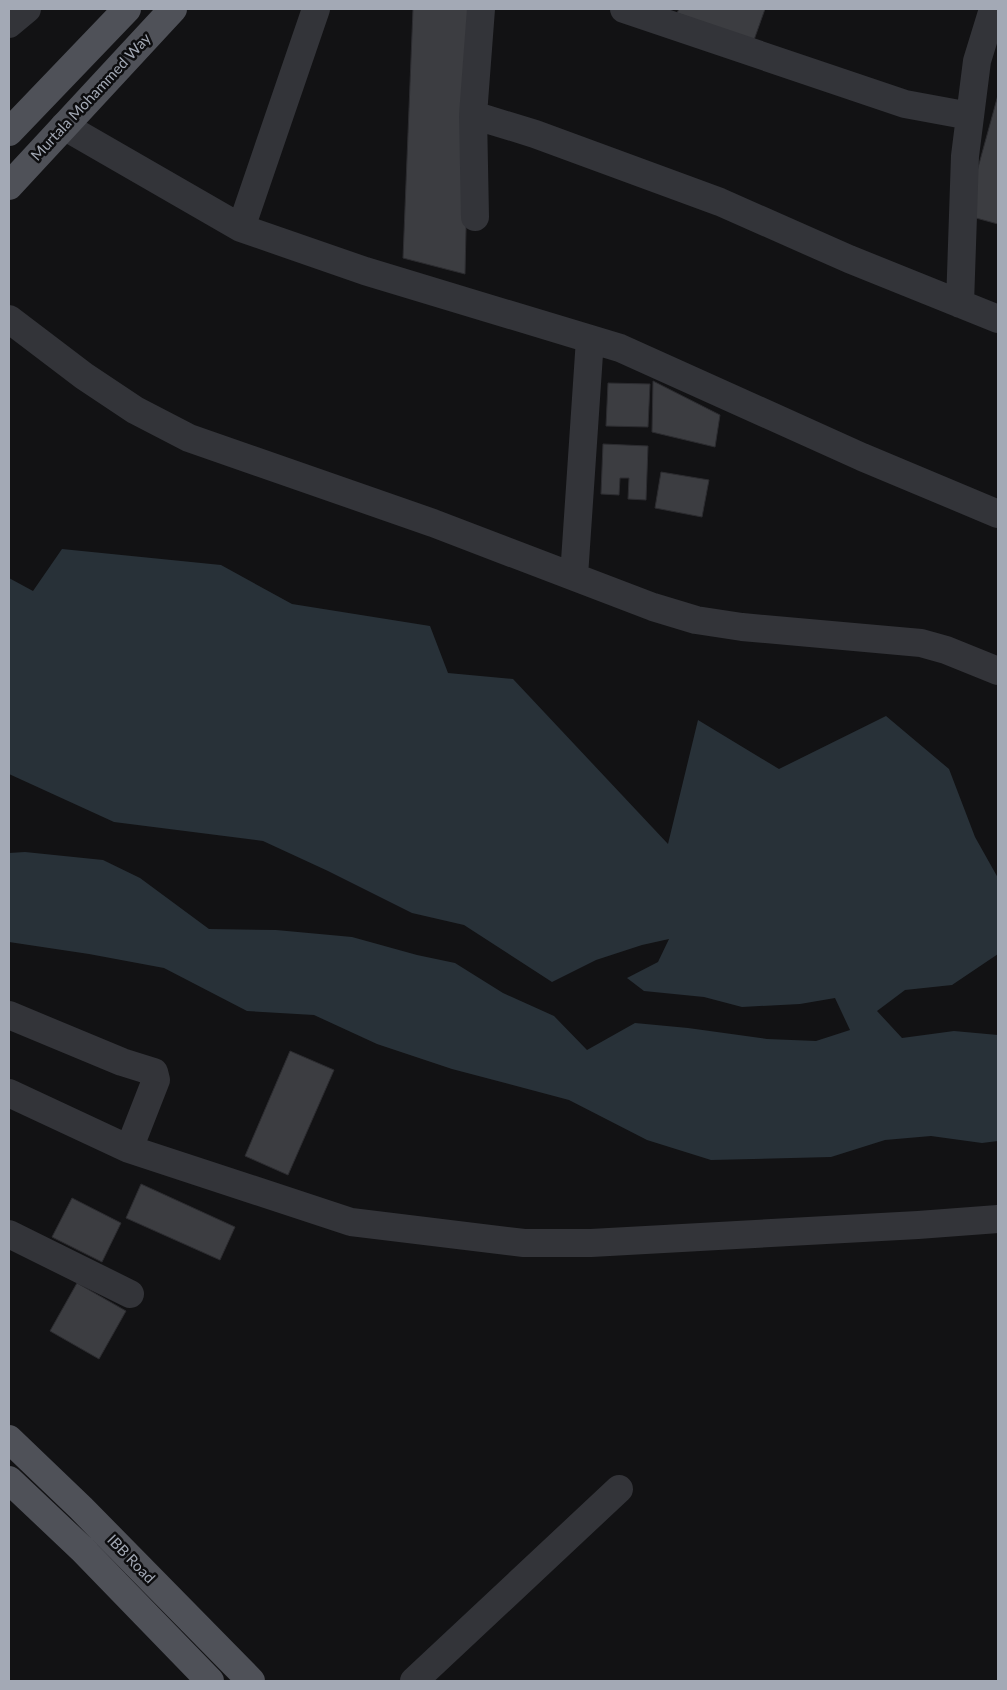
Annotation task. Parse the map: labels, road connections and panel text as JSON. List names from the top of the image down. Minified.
{"streets":{"main road":["Murtala Mohammed Way","IBB Road"]}}
